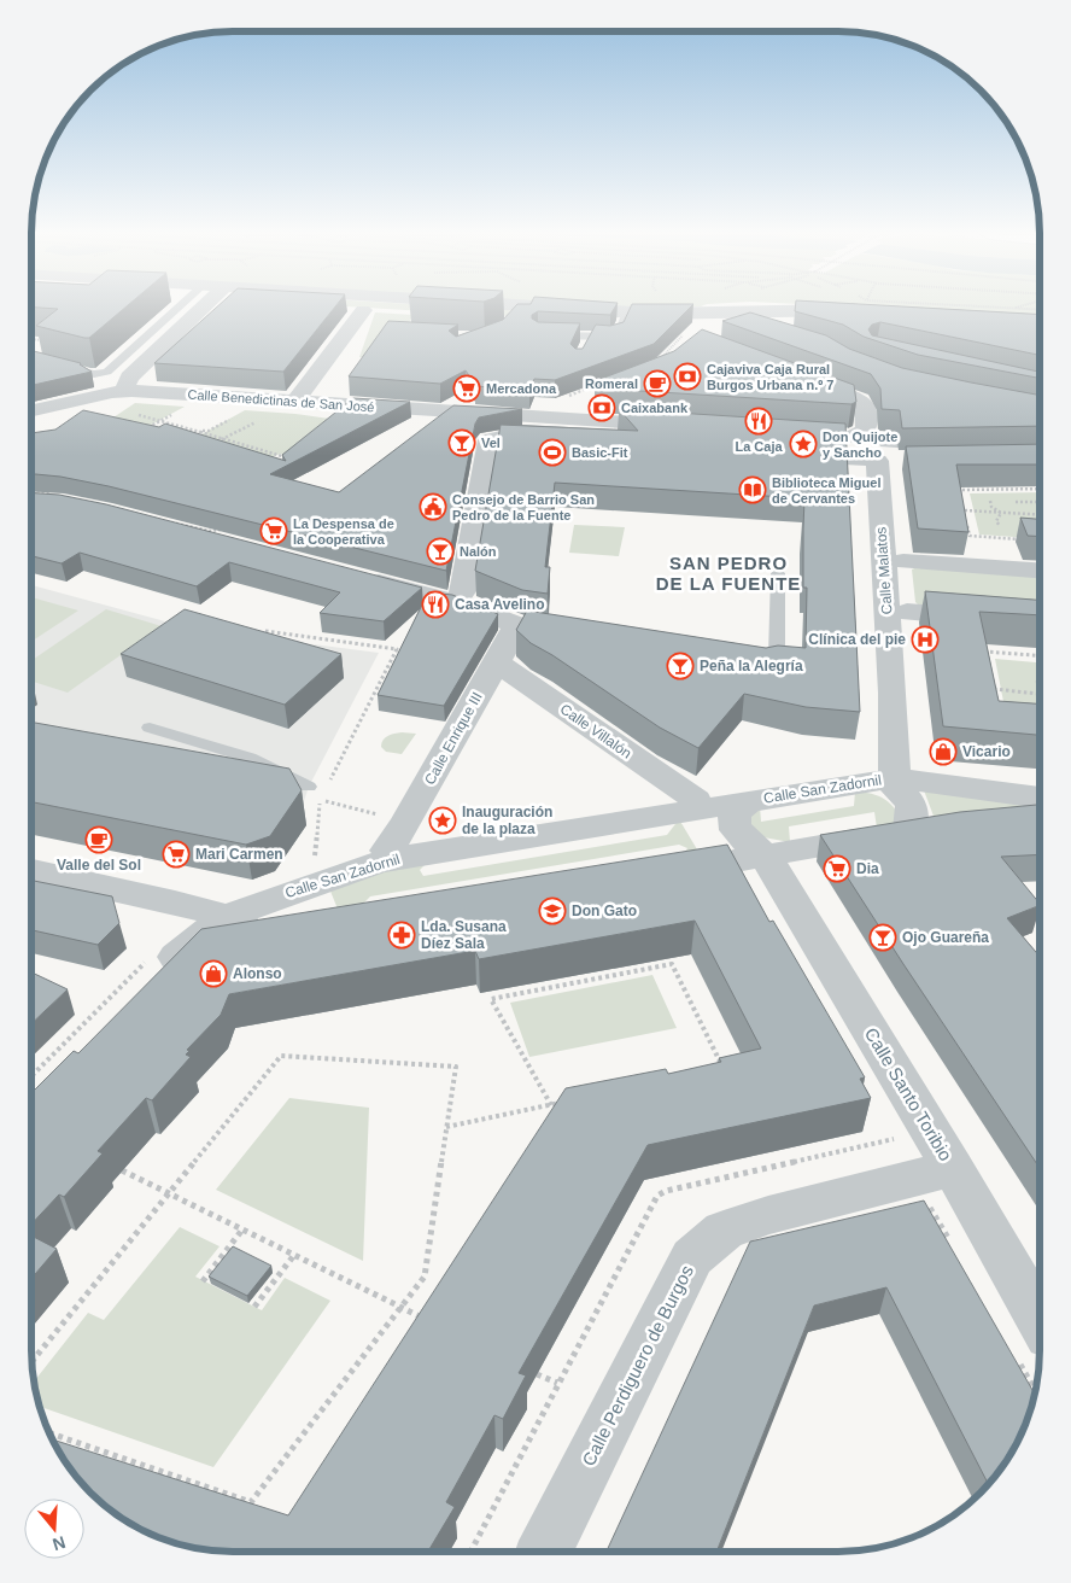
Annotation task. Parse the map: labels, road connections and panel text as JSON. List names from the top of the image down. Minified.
{"streets":{"street":["Calle Benedictinas de San José","Calle Malatos","Calle Villalón","Calle Enrique III","Calle San Zadornil","Calle Santo Toribio","Calle Perdiguero de Burgos"]},"crossings":[["Calle Malatos","Calle San Zadornil"],["Calle Villalón","Calle Enrique III"],["Calle San Zadornil","Calle Santo Toribio"],["Calle Santo Toribio","Calle Perdiguero de Burgos"]],"districts":["SAN PEDRO DE LA FUENTE"],"places":{"bank":["Cajaviva Caja Rural Burgos Urbana n.º 7","Caixabank"],"cafe":["Romeral","Valle del Sol"],"supermarket":["Mercadona","La Despensa de la Cooperativa","Mari Carmen","Dia"],"restaurant":["La Caja","Casa Avelino"],"bar":["Vel","Nalón","Peña la Alegría","Ojo Guareña"],"place":["Don Quijote y Sancho","Inauguración de la plaza"],"sports":["Basic-Fit"],"library":["Biblioteca Miguel de Cervantes"],"public building":["Consejo de Barrio San Pedro de la Fuente"],"hospital":["Clínica del pie"],"shop":["Vicario","Alonso"],"school or university":["Don Gato"],"pharmacy":["Lda. Susana Díez Sala"]},"north":"bottom"}
